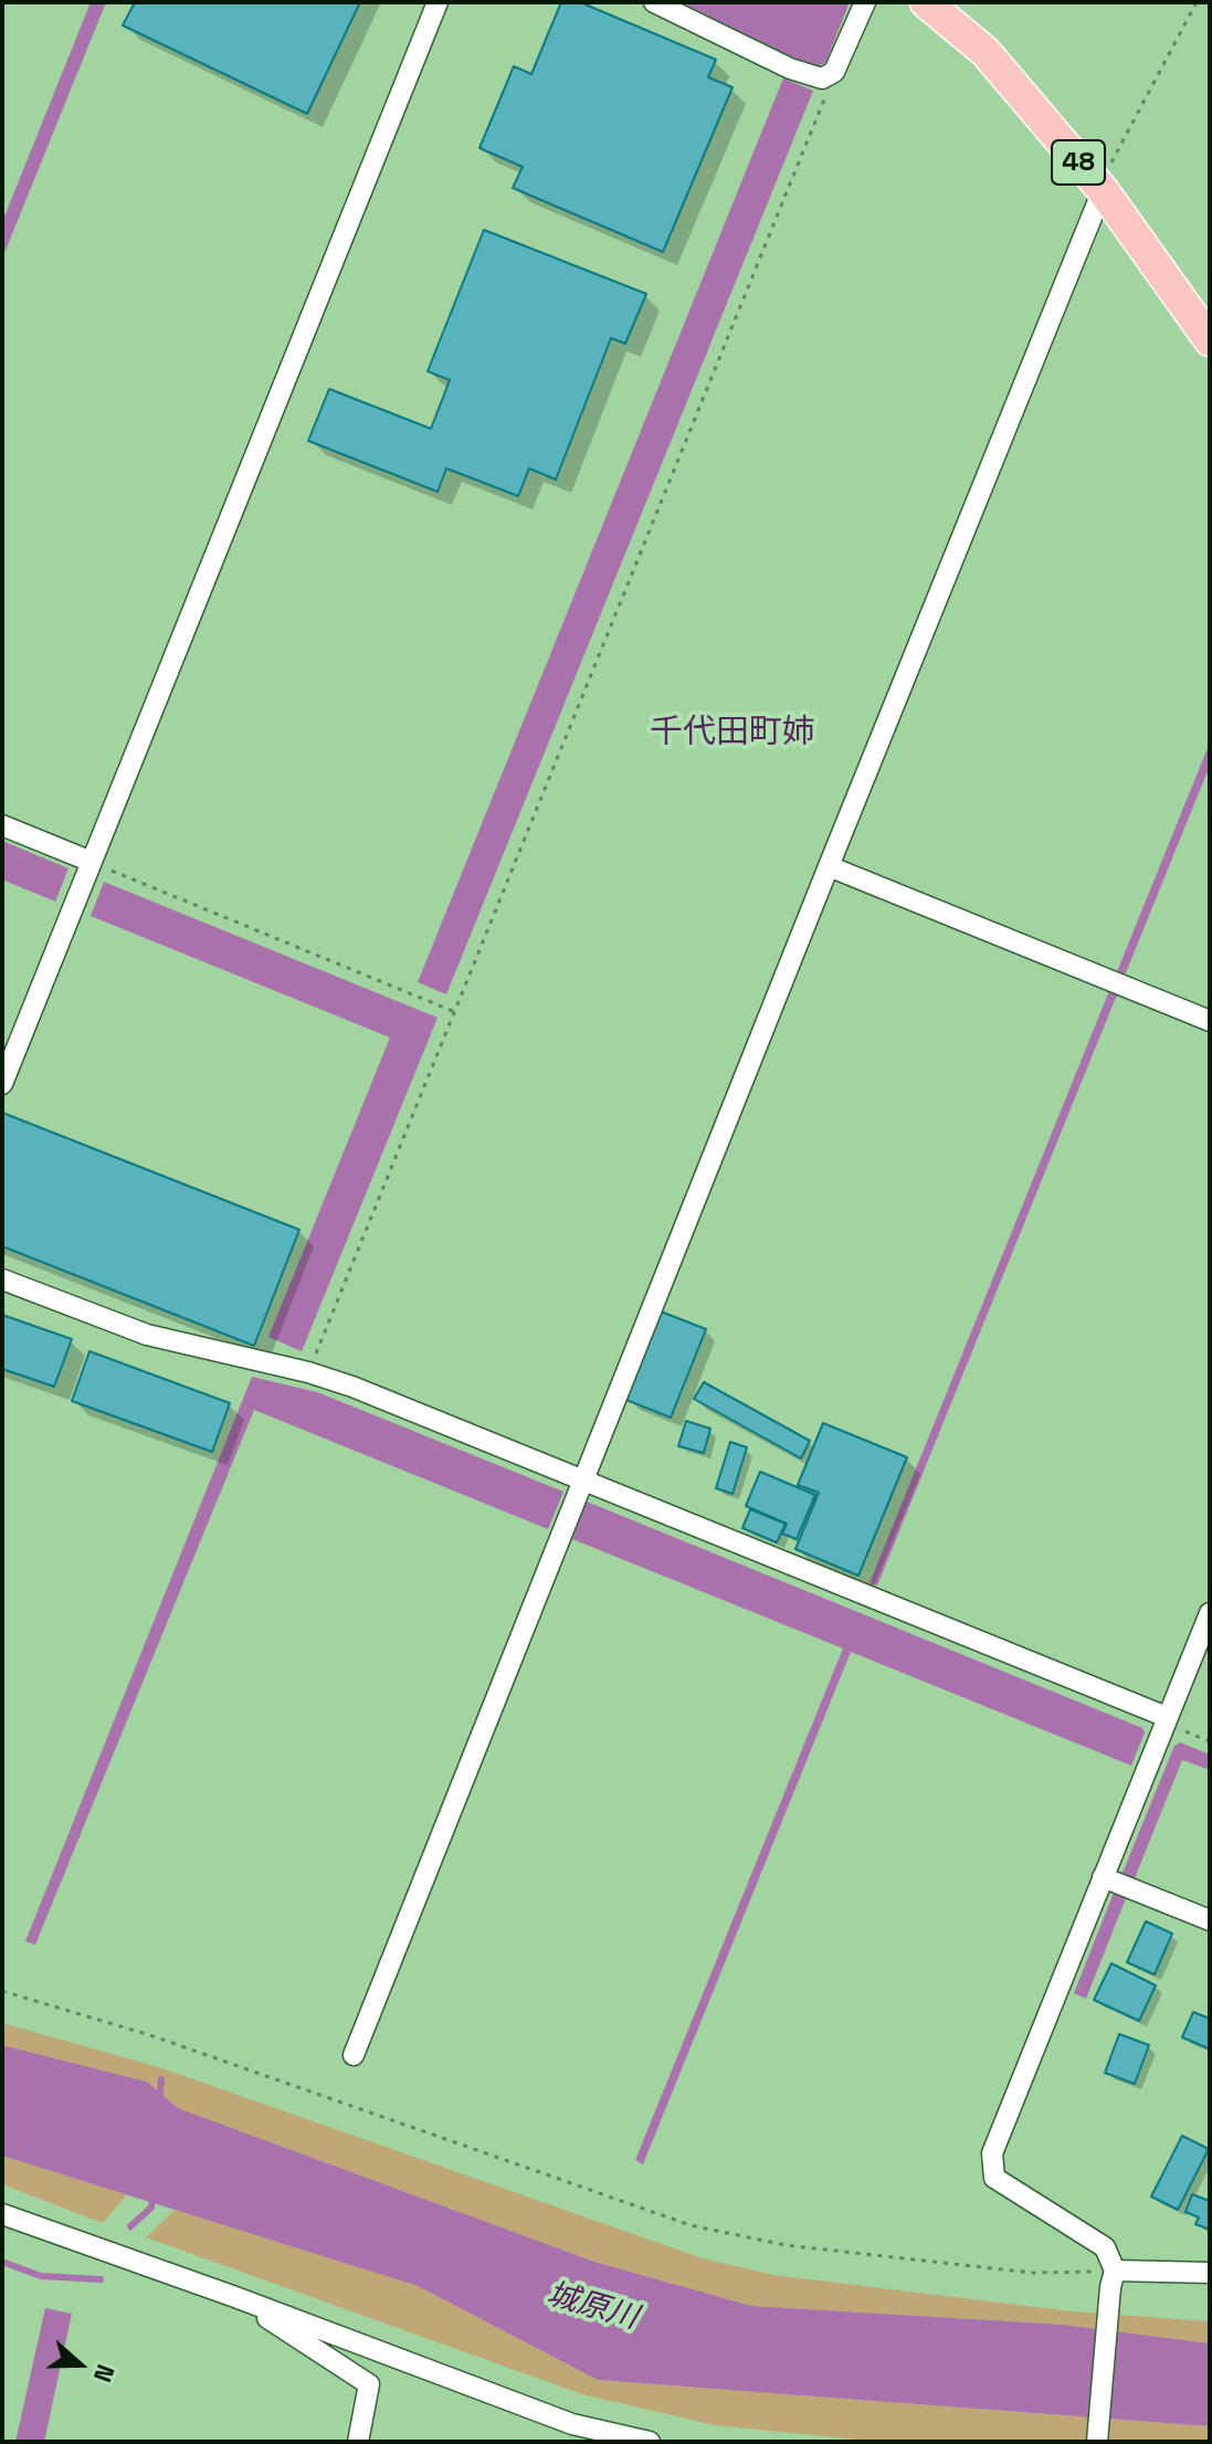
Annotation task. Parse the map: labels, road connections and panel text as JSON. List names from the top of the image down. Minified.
{"streets":{"main road":["48"]},"districts":["千代田町姉"],"water":["城原川"],"north":"right"}
